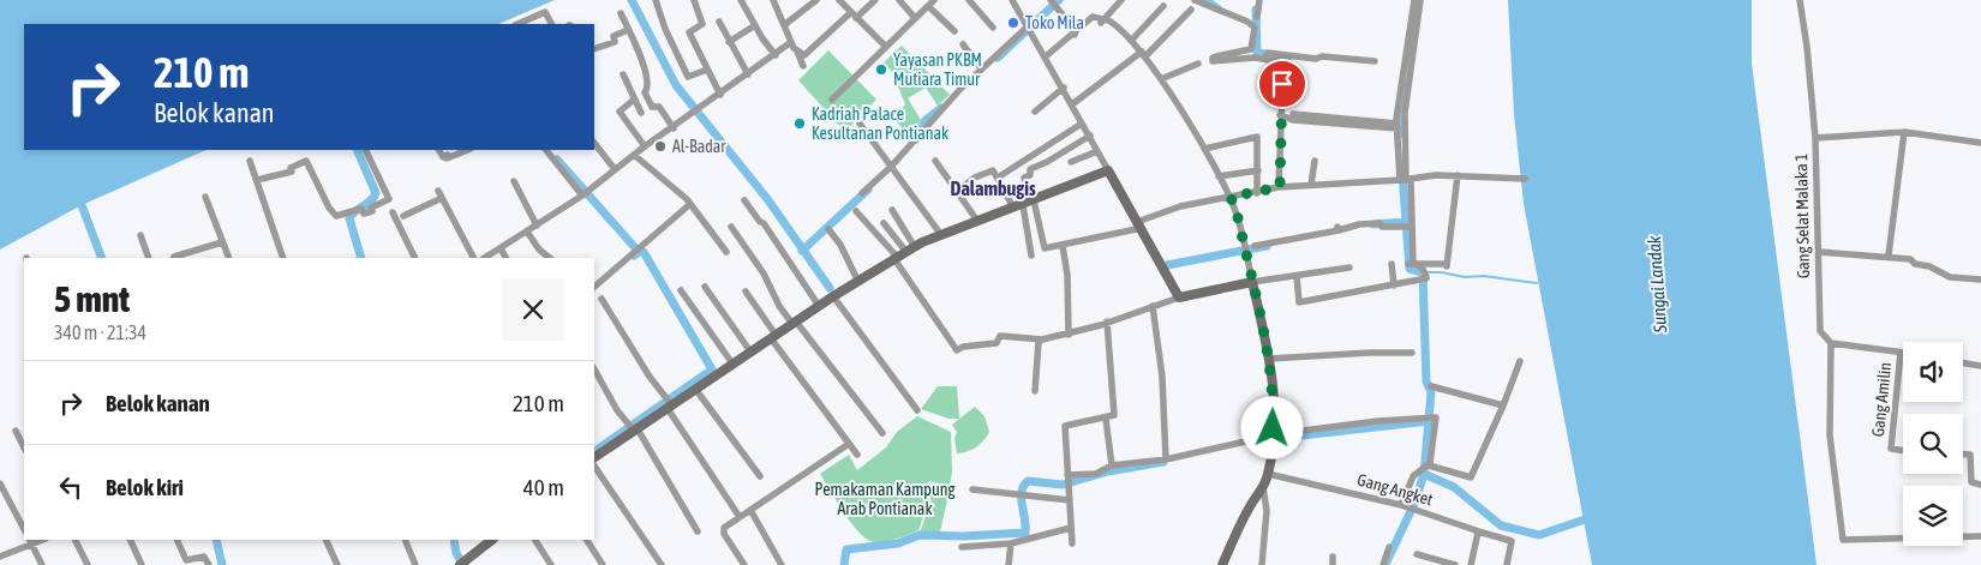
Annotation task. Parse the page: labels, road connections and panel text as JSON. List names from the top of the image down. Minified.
{"streets":{"street":["Gang Selat Malaka 1","Gang Amilin","Gang Angket"]},"districts":["Dalambugis"],"water":["Sungai Landak"],"parks":["Pemakaman Kampung Arab Pontianak"],"places":["Toko Mila","Yayasan PKBM Mutiara Timur","Kadriah Palace Kesultanan Pontianak","Al-Badar"],"page":{"turn":["210 m","Belok kanan"],"heading":["5 mnt","340 m · 21:34"],"list":[{"name":"Belok kanan","value":"210 m"},{"name":"Belok kiri","value":"40 m"}]}}
